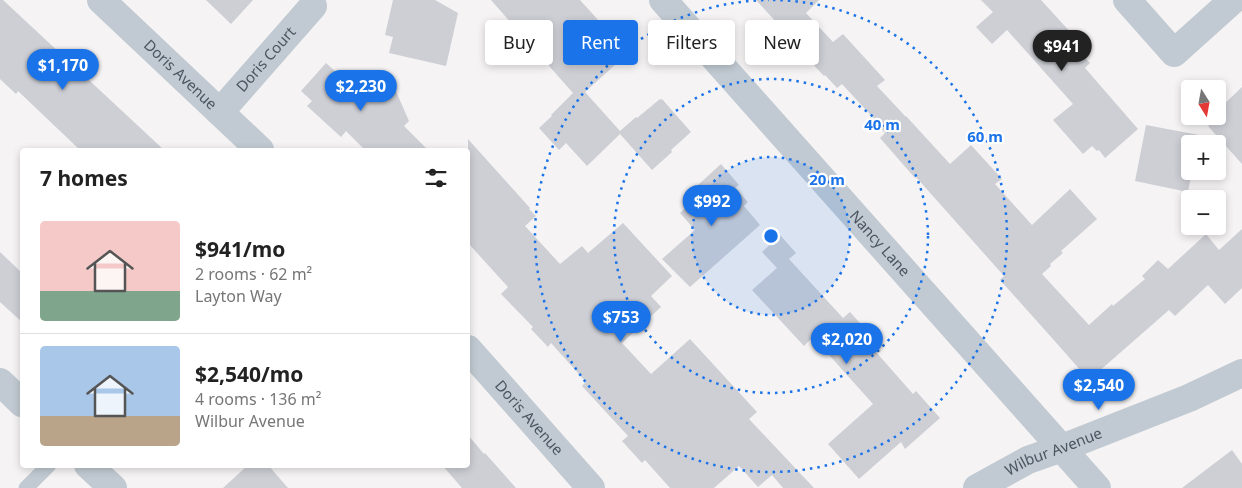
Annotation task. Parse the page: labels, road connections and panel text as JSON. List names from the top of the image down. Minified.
{"streets":{"street":["Doris Court","Doris Avenue","Nancy Lane","Wilbur Avenue"]},"crossings":[["Doris Court","Doris Avenue"],["Nancy Lane","Wilbur Avenue"]],"north":"bottom","page":{"chip":["Buy","Rent","Filters","New"],"price":["$941","$1,170","$2,230","$992","$753","$2,020","$2,540"],"map_buttons":["+","−"],"heading":"7 homes","list":[{"name":"$941/mo","note":"2 rooms · 62 m² · Layton Way"},{"name":"$2,540/mo","note":"4 rooms · 136 m² · Wilbur Avenue"}]},"rings":["40 m","60 m","20 m"]}
